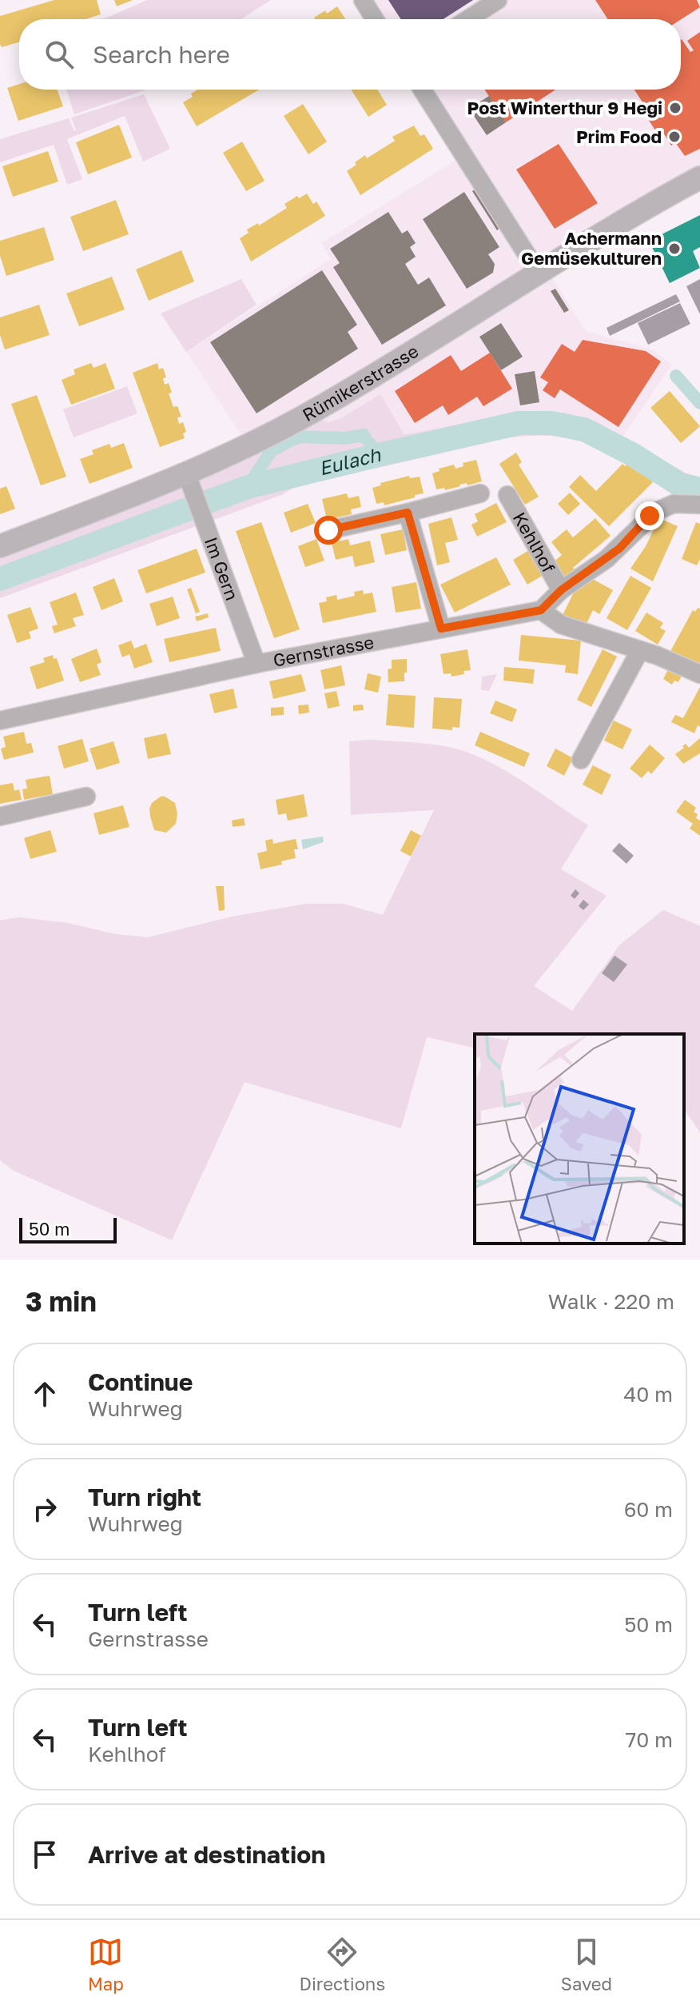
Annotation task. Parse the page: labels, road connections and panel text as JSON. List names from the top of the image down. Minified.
{"streets":{"main road":["Rümikerstrasse"],"street":["Kehlhof","Im Gern","Gernstrasse"]},"crossings":[["Rümikerstrasse","Im Gern"],["Kehlhof","Gernstrasse"],["Im Gern","Gernstrasse"]],"water":["Eulach"],"places":["Post Winterthur 9 Hegi","Prim Food","Achermann Gemüsekulturen"],"scale_bar":"50 m","page":{"search":"Search here","scale":"50 m","heading":["3 min","Walk · 220 m"],"list":[["Continue","Wuhrweg","40 m"],["Turn right","Wuhrweg","60 m"],["Turn left","Gernstrasse","50 m"],["Turn left","Kehlhof","70 m"],"Arrive at destination"],"nav":["Map","Directions","Saved"]}}
